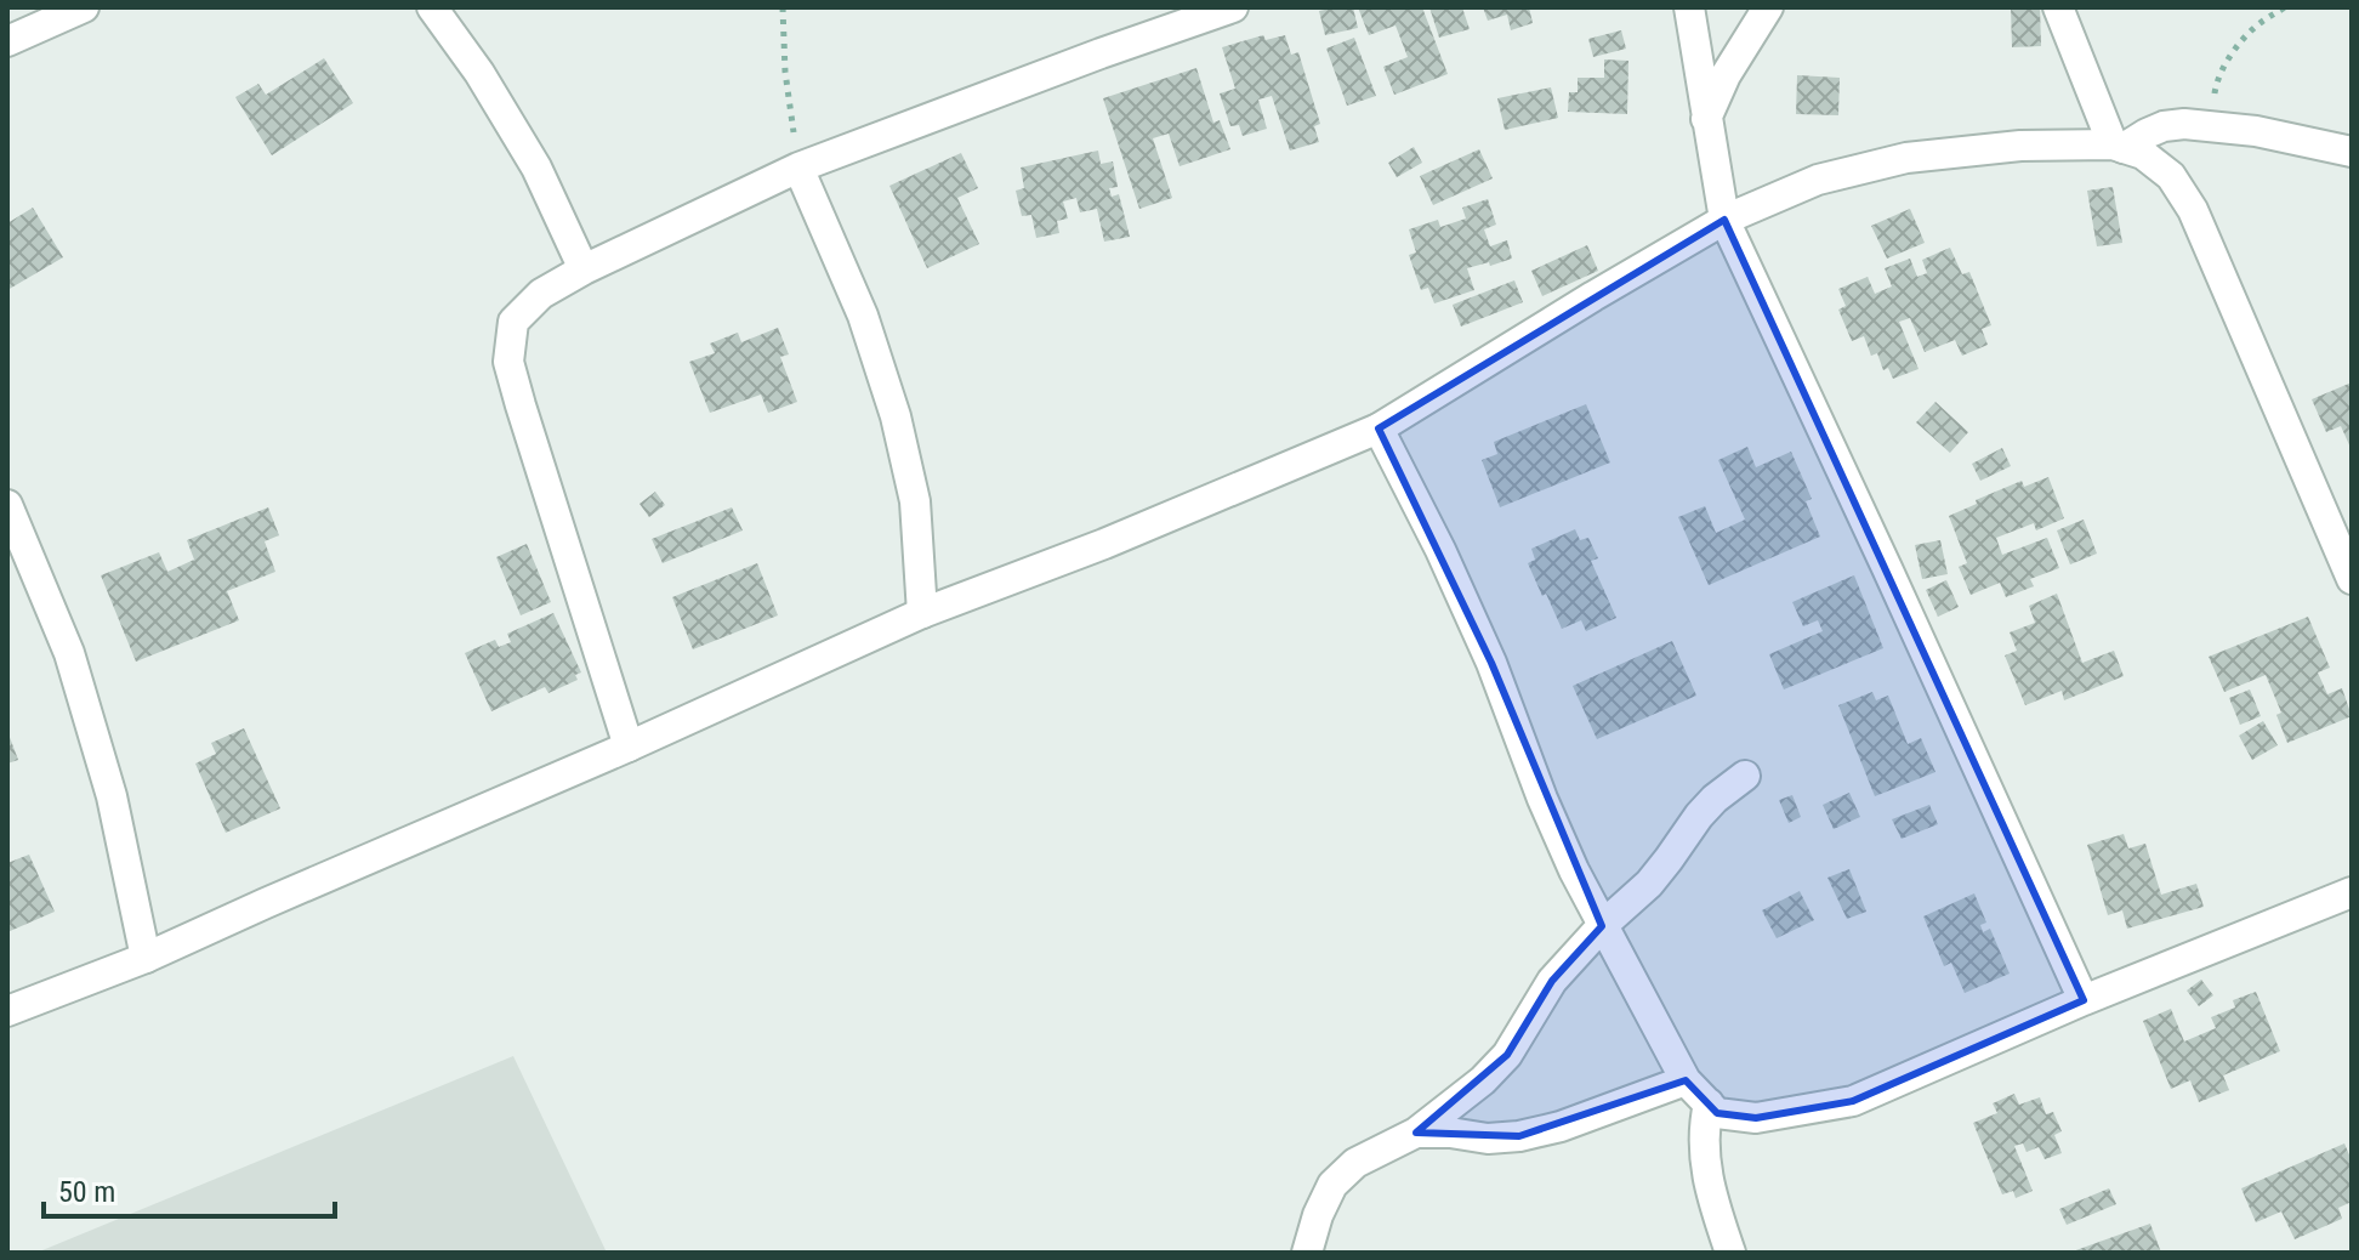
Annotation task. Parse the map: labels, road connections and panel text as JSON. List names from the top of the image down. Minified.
{"scale_bar":"50 m"}
